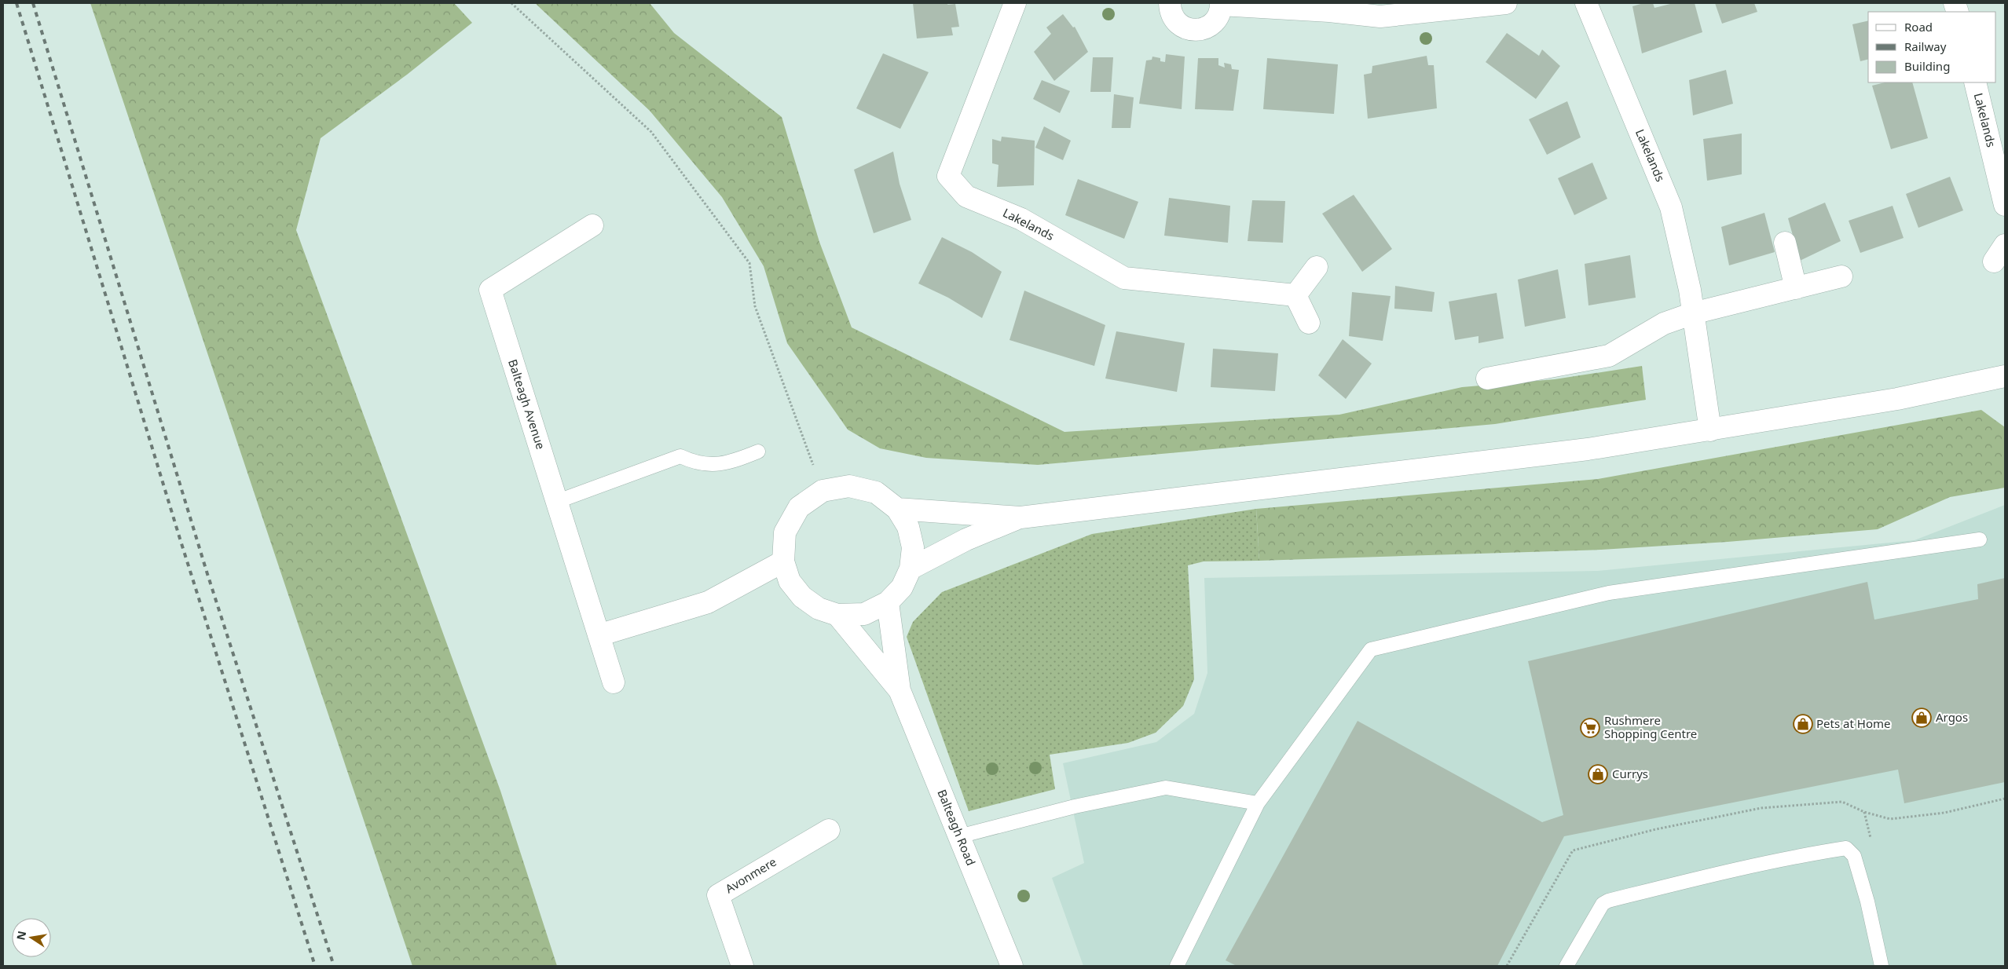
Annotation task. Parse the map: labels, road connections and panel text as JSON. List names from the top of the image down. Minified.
{"streets":{"street":["Lakelands","Balteagh Avenue","Balteagh Road","Avonmere"]},"places":{"shop":["Argos","Pets at Home","Currys"],"supermarket":["Rushmere Shopping Centre"]},"legend":["Road","Railway","Building"],"north":"left"}
